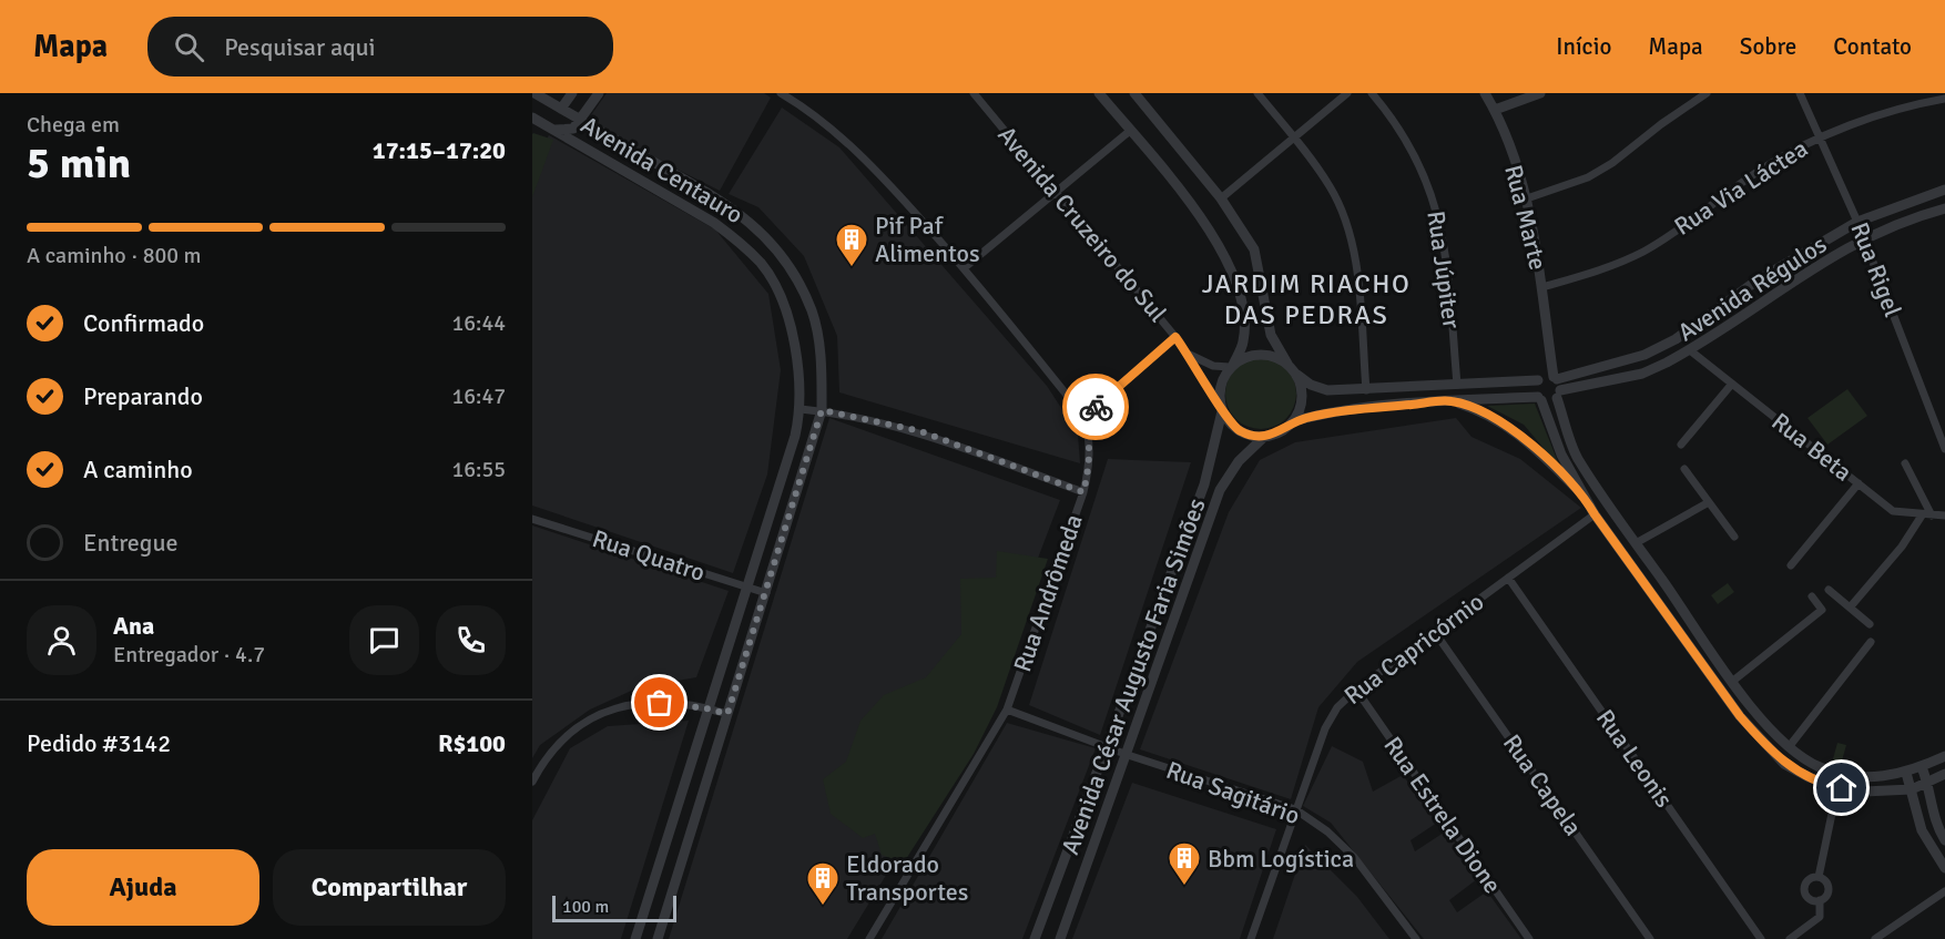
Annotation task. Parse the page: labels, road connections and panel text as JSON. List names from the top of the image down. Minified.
{"streets":{"street":["Avenida Centauro","Rua Via Láctea","Rua Marte","Avenida Cruzeiro do Sul","Rua Júpiter","Rua Rigel","Avenida Régulos","Rua Beta","Rua Quatro","Rua Andrômeda","Rua Capricórnio","Avenida César Augusto Faria Simões","Rua Leonis","Rua Capela","Rua Sagitário","Rua Estrela Dione"]},"crossings":[["Avenida Centauro","Rua Quatro"],["Rua Via Láctea","Rua Marte"],["Rua Via Láctea","Rua Rigel"],["Rua Marte","Avenida Régulos"],["Avenida Cruzeiro do Sul","Avenida Régulos"],["Avenida Cruzeiro do Sul","Avenida César Augusto Faria Simões"],["Rua Júpiter","Avenida Régulos"],["Rua Rigel","Avenida Régulos"],["Avenida Régulos","Rua Beta"],["Avenida Régulos","Avenida César Augusto Faria Simões"],["Rua Andrômeda","Rua Sagitário"],["Rua Capricórnio","Rua Leonis"],["Rua Capricórnio","Rua Capela"],["Rua Capricórnio","Rua Sagitário"],["Rua Capricórnio","Rua Estrela Dione"],["Avenida César Augusto Faria Simões","Rua Sagitário"]],"districts":["JARDIM RIACHO DAS PEDRAS"],"places":{"building":["Pif Paf Alimentos","Bbm Logística","Eldorado Transportes"]},"scale_bar":"100 m","page":{"header":"Mapa","search":"Pesquisar aqui","nav":["Início","Mapa","Sobre","Contato"],"heading":["5 min","Chega em","17:15–17:20"],"panel":["Ana","Entregador · 4.7","Pedido #3142","R$100"],"bar":"A caminho · 800 m","list":[["Confirmado","16:44"],["Preparando","16:47"],["A caminho","16:55"],"Entregue"],"buttons":["Ajuda","Compartilhar"],"scale":"100 m"}}
